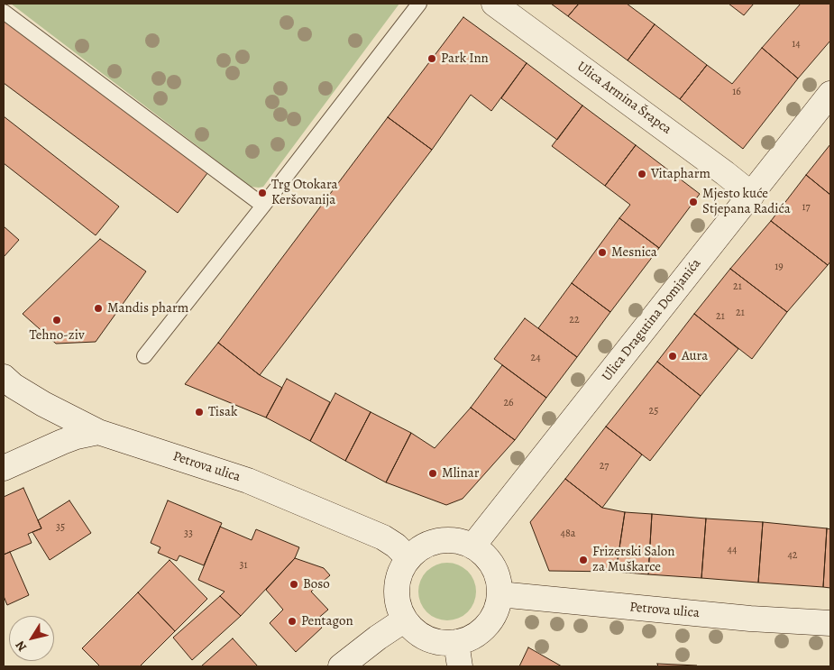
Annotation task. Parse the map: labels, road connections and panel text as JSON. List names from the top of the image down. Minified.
{"streets":{"main road":["Ulica Armina Šrapca","Ulica Dragutina Domjanića","Petrova ulica"]},"crossings":[["Ulica Armina Šrapca","Ulica Dragutina Domjanića"],["Ulica Dragutina Domjanića","Petrova ulica"]],"places":["Park Inn","Vitapharm","Trg Otokara Keršovanija","Mjesto kuće Stjepana Radića","Mesnica","Mandis pharm","Tehno-ziv","Aura","Tisak","Mlinar","Frizerski Salon za Muškarce","Boso","Pentagon"],"house_numbers":["14","16","17","19","21","21","21","22","24","26","25","27","35","33","48a","44","42","31"],"north":"bottom left"}
